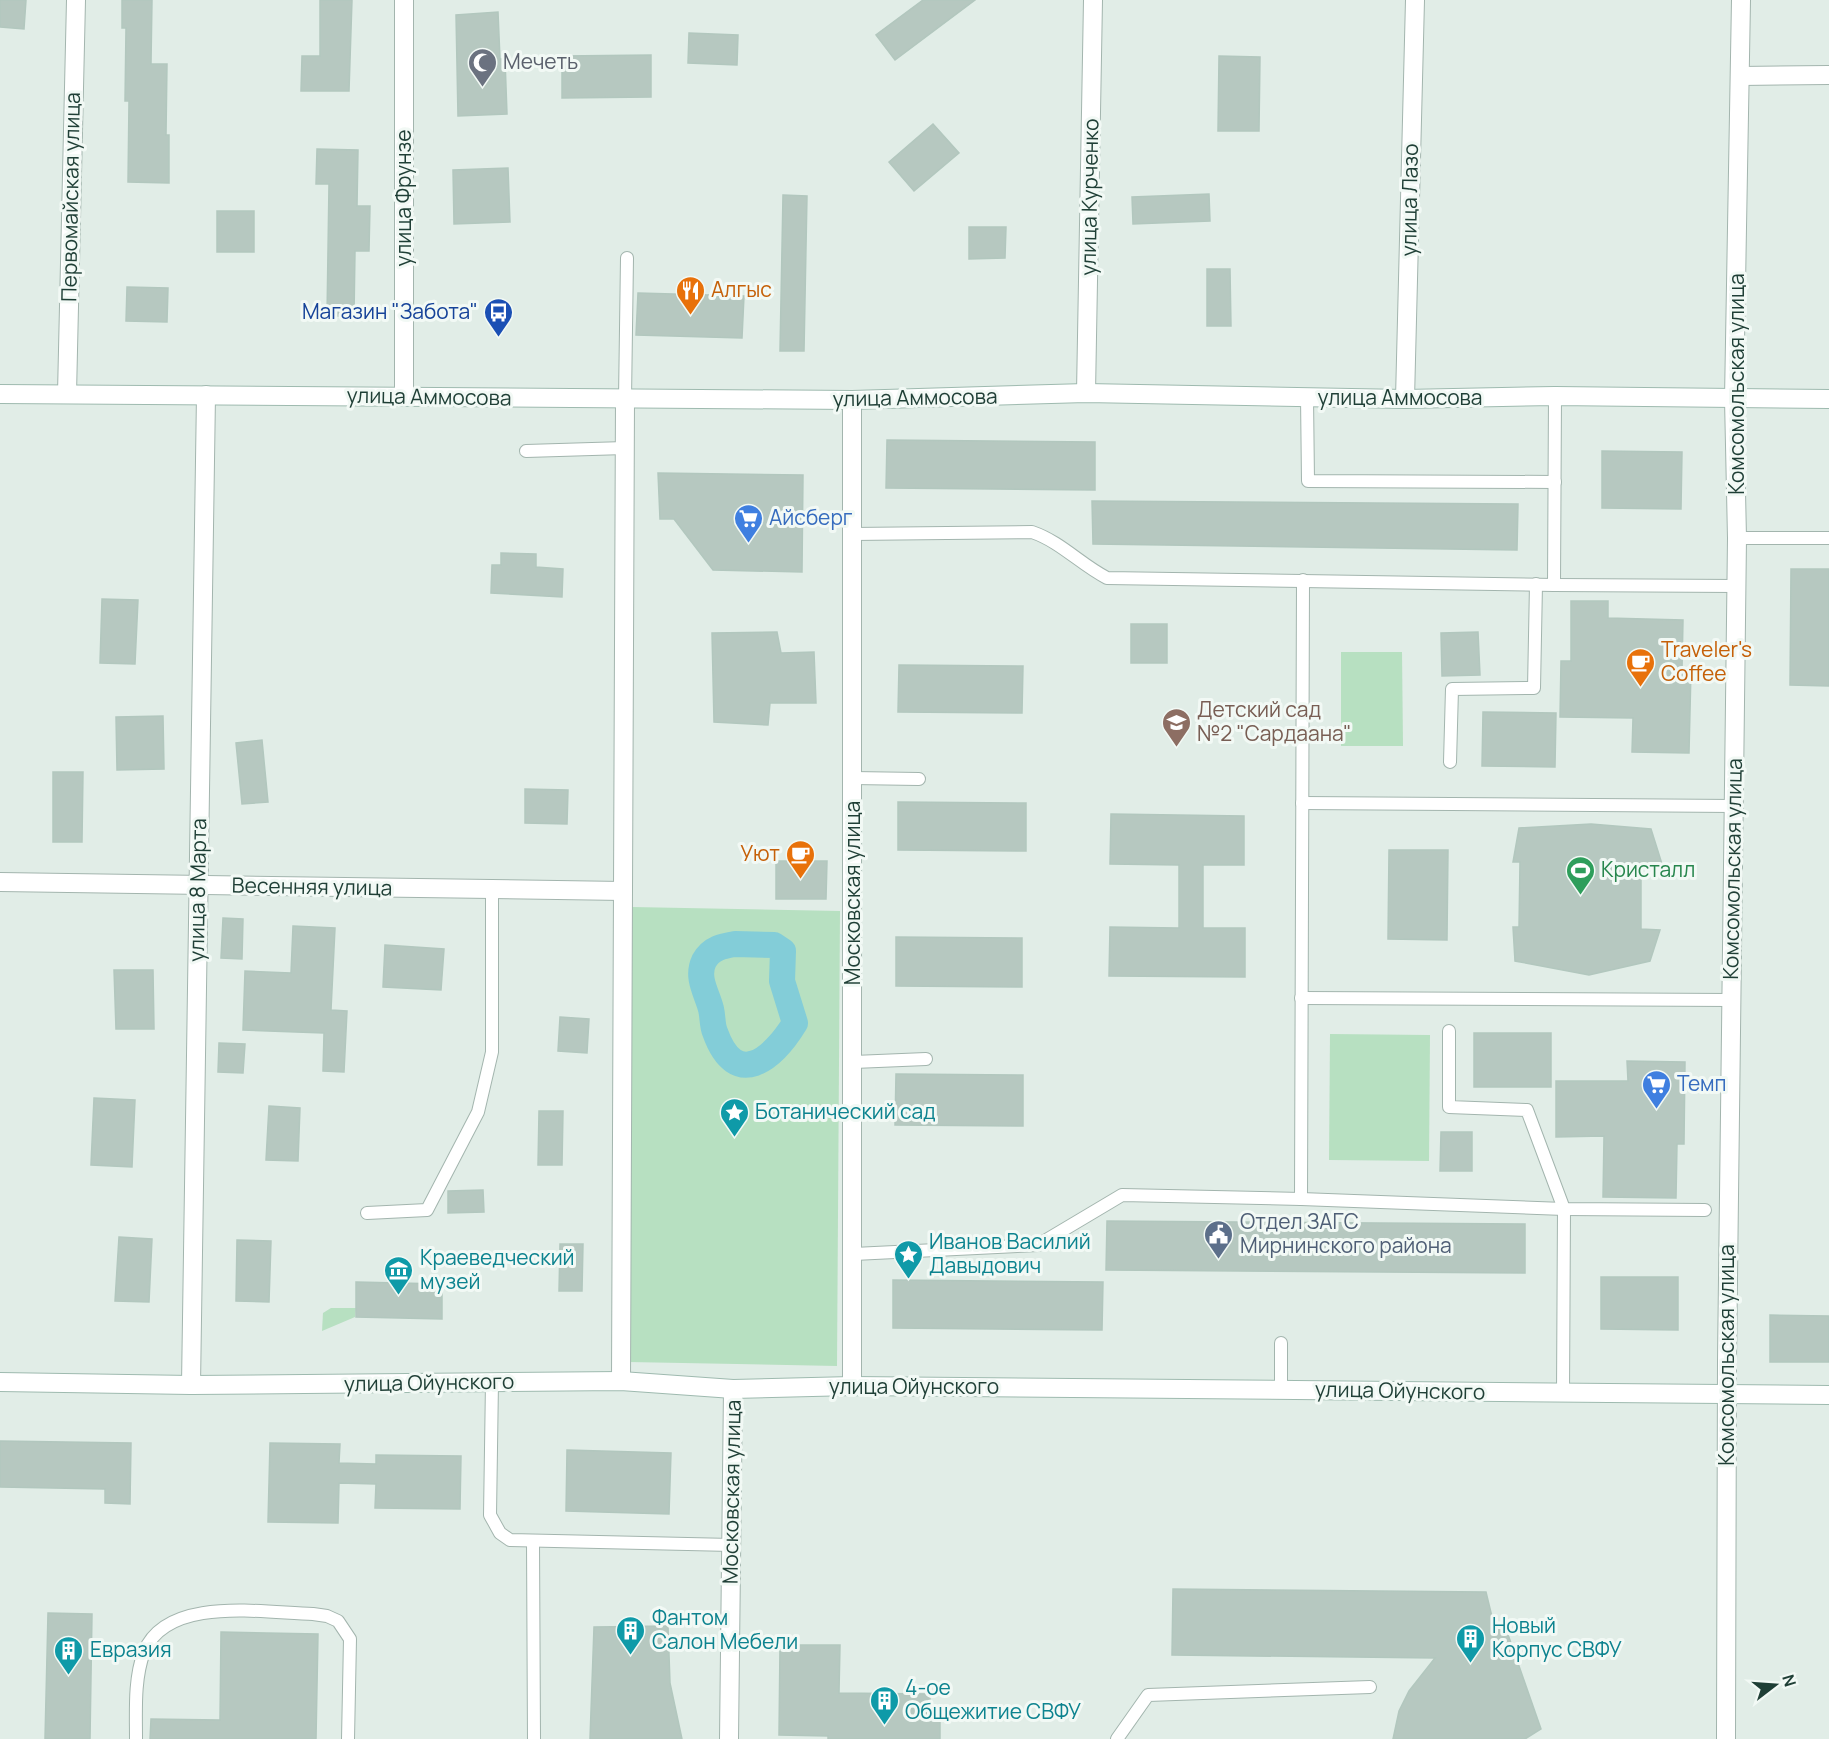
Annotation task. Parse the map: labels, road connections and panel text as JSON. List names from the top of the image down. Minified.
{"streets":{"street":["Первомайская улица","улица Курченко","улица Фрунзе","улица Лазо","Комсомольская улица","улица Аммосова","Весенняя улица","улица 8 Марта","Московская улица","улица Ойунского"]},"crossings":[["Первомайская улица","улица Аммосова"],["улица Курченко","улица Аммосова"],["улица Фрунзе","улица Аммосова"],["улица Лазо","улица Аммосова"],["Комсомольская улица","улица Аммосова"],["Комсомольская улица","улица Ойунского"],["улица Аммосова","улица 8 Марта"],["улица Аммосова","Московская улица"],["Весенняя улица","улица 8 Марта"],["улица 8 Марта","улица Ойунского"],["Московская улица","улица Ойунского"]],"places":{"mosque":["Мечеть"],"restaurant":["Алгыс"],"bus stop":["Магазин \"Забота\""],"supermarket":["Айсберг","Темп"],"cafe":["Traveler's Coffee","Уют"],"school or university":["Детский сад №2 \"Сардаана\""],"sports":["Кристалл"],"place":["Ботанический сад","Иванов Василий Давыдович"],"public building":["Отдел ЗАГС Мирнинского района"],"museum":["Краеведческий музей"],"building":["Фантом Салон Мебели","Новый Корпус СВФУ","Евразия","4-ое Общежитие СВФУ"]},"north":"right"}
